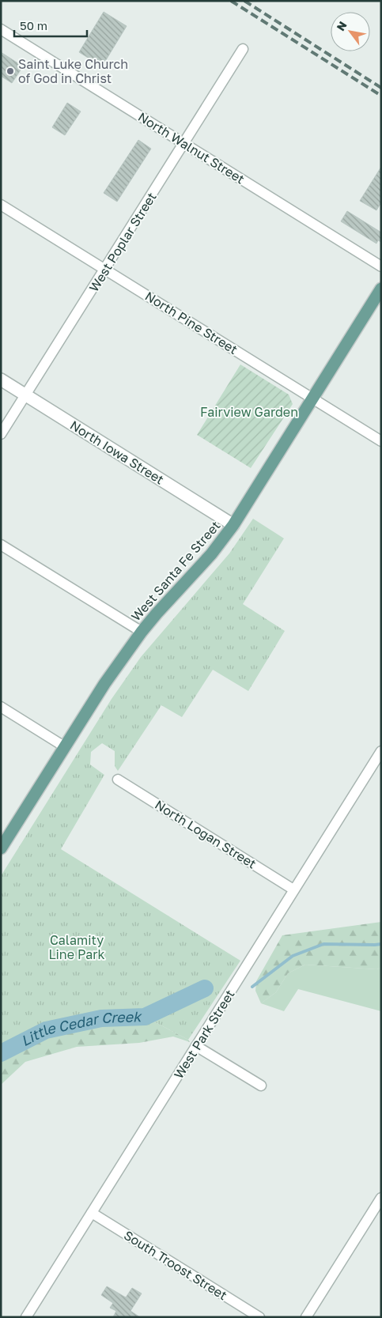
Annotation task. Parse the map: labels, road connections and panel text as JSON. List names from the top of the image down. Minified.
{"streets":{"main road":["West Santa Fe Street"],"street":["North Walnut Street","West Poplar Street","North Pine Street","North Iowa Street","North Logan Street","West Park Street","South Troost Street"]},"crossings":[["North Walnut Street","West Poplar Street"],["West Poplar Street","North Pine Street"],["West Poplar Street","North Iowa Street"],["North Pine Street","West Santa Fe Street"],["North Iowa Street","West Santa Fe Street"],["North Logan Street","West Park Street"],["West Park Street","South Troost Street"]],"water":["Little Cedar Creek"],"parks":["Fairview Garden","Calamity Line Park"],"places":["Saint Luke Church of God in Christ"],"scale_bar":"50 m","north":"top left"}
